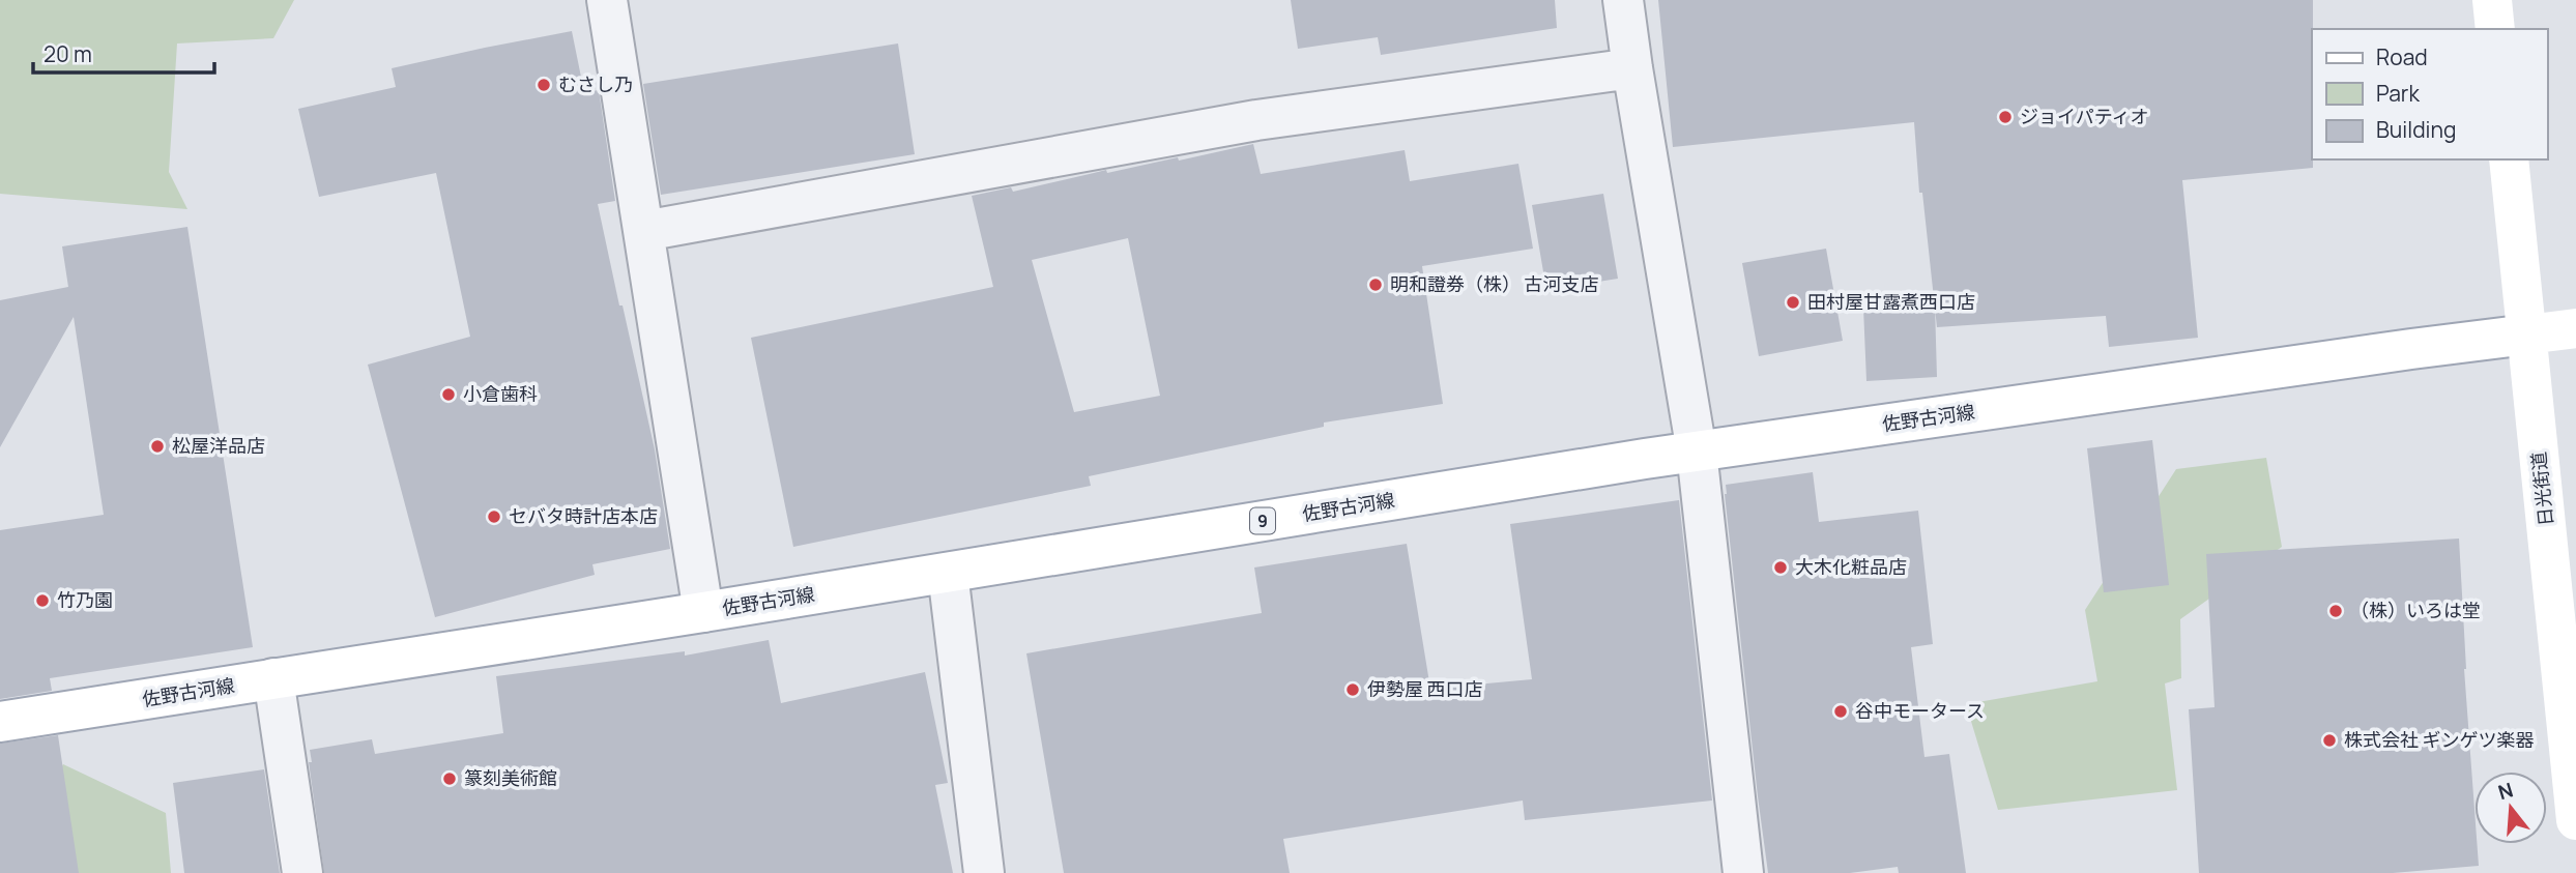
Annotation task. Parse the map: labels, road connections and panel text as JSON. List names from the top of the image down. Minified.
{"streets":{"main road":["佐野古河線","日光街道","9"]},"crossings":[["佐野古河線","日光街道"]],"places":["むさし乃","ジョイパティオ","明和證券（株） 古河支店","田村屋甘露煮西口店","小倉歯科","松屋洋品店","セバタ時計店本店","大木化粧品店","竹乃園","（株）いろは堂","伊勢屋 西口店","谷中モータース","株式会社 ギンゲツ楽器","篆刻美術館"],"legend":["Road","Park","Building"],"scale_bar":"20 m","north":"top"}
